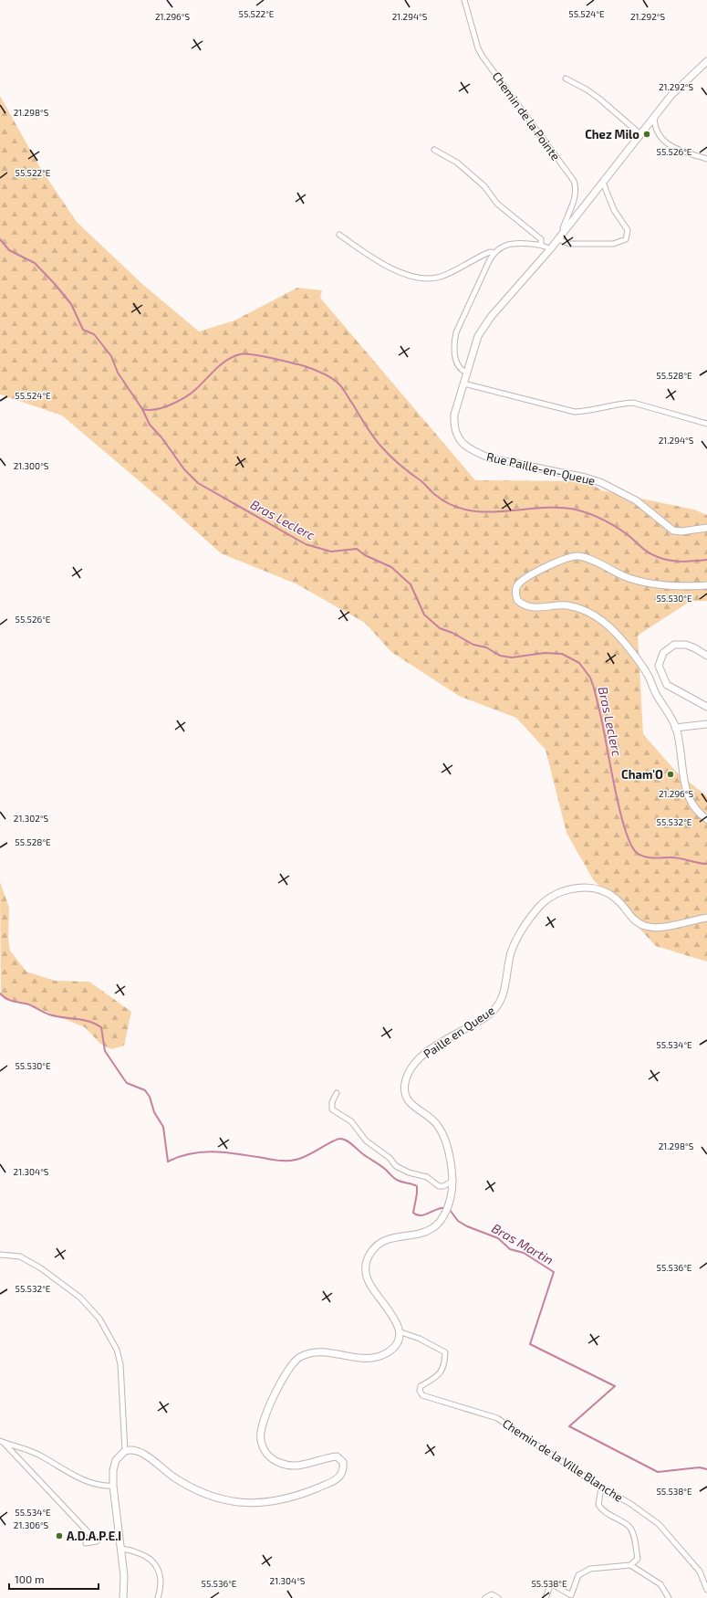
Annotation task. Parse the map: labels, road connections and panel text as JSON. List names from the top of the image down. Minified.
{"streets":{"main road":["Rue Paille-en-Queue","Paille en Queue"],"street":["Chemin de la Pointe","Chemin de la Ville Blanche"]},"crossings":[["Chemin de la Pointe","Rue Paille-en-Queue"],["Paille en Queue","Chemin de la Ville Blanche"]],"water":["Bras Leclerc","Bras Martin"],"places":["Chez Milo","Cham'O","A.D.A.P.E.I"],"scale_bar":"100 m","coordinates":["55.522°E","55.524°E","21.296°S","21.294°S","21.292°S","21.298°S","55.526°E","55.528°E","21.300°S","55.530°E","21.302°S","55.532°E","55.534°E","21.304°S","55.536°E","55.538°E","21.306°S"]}
